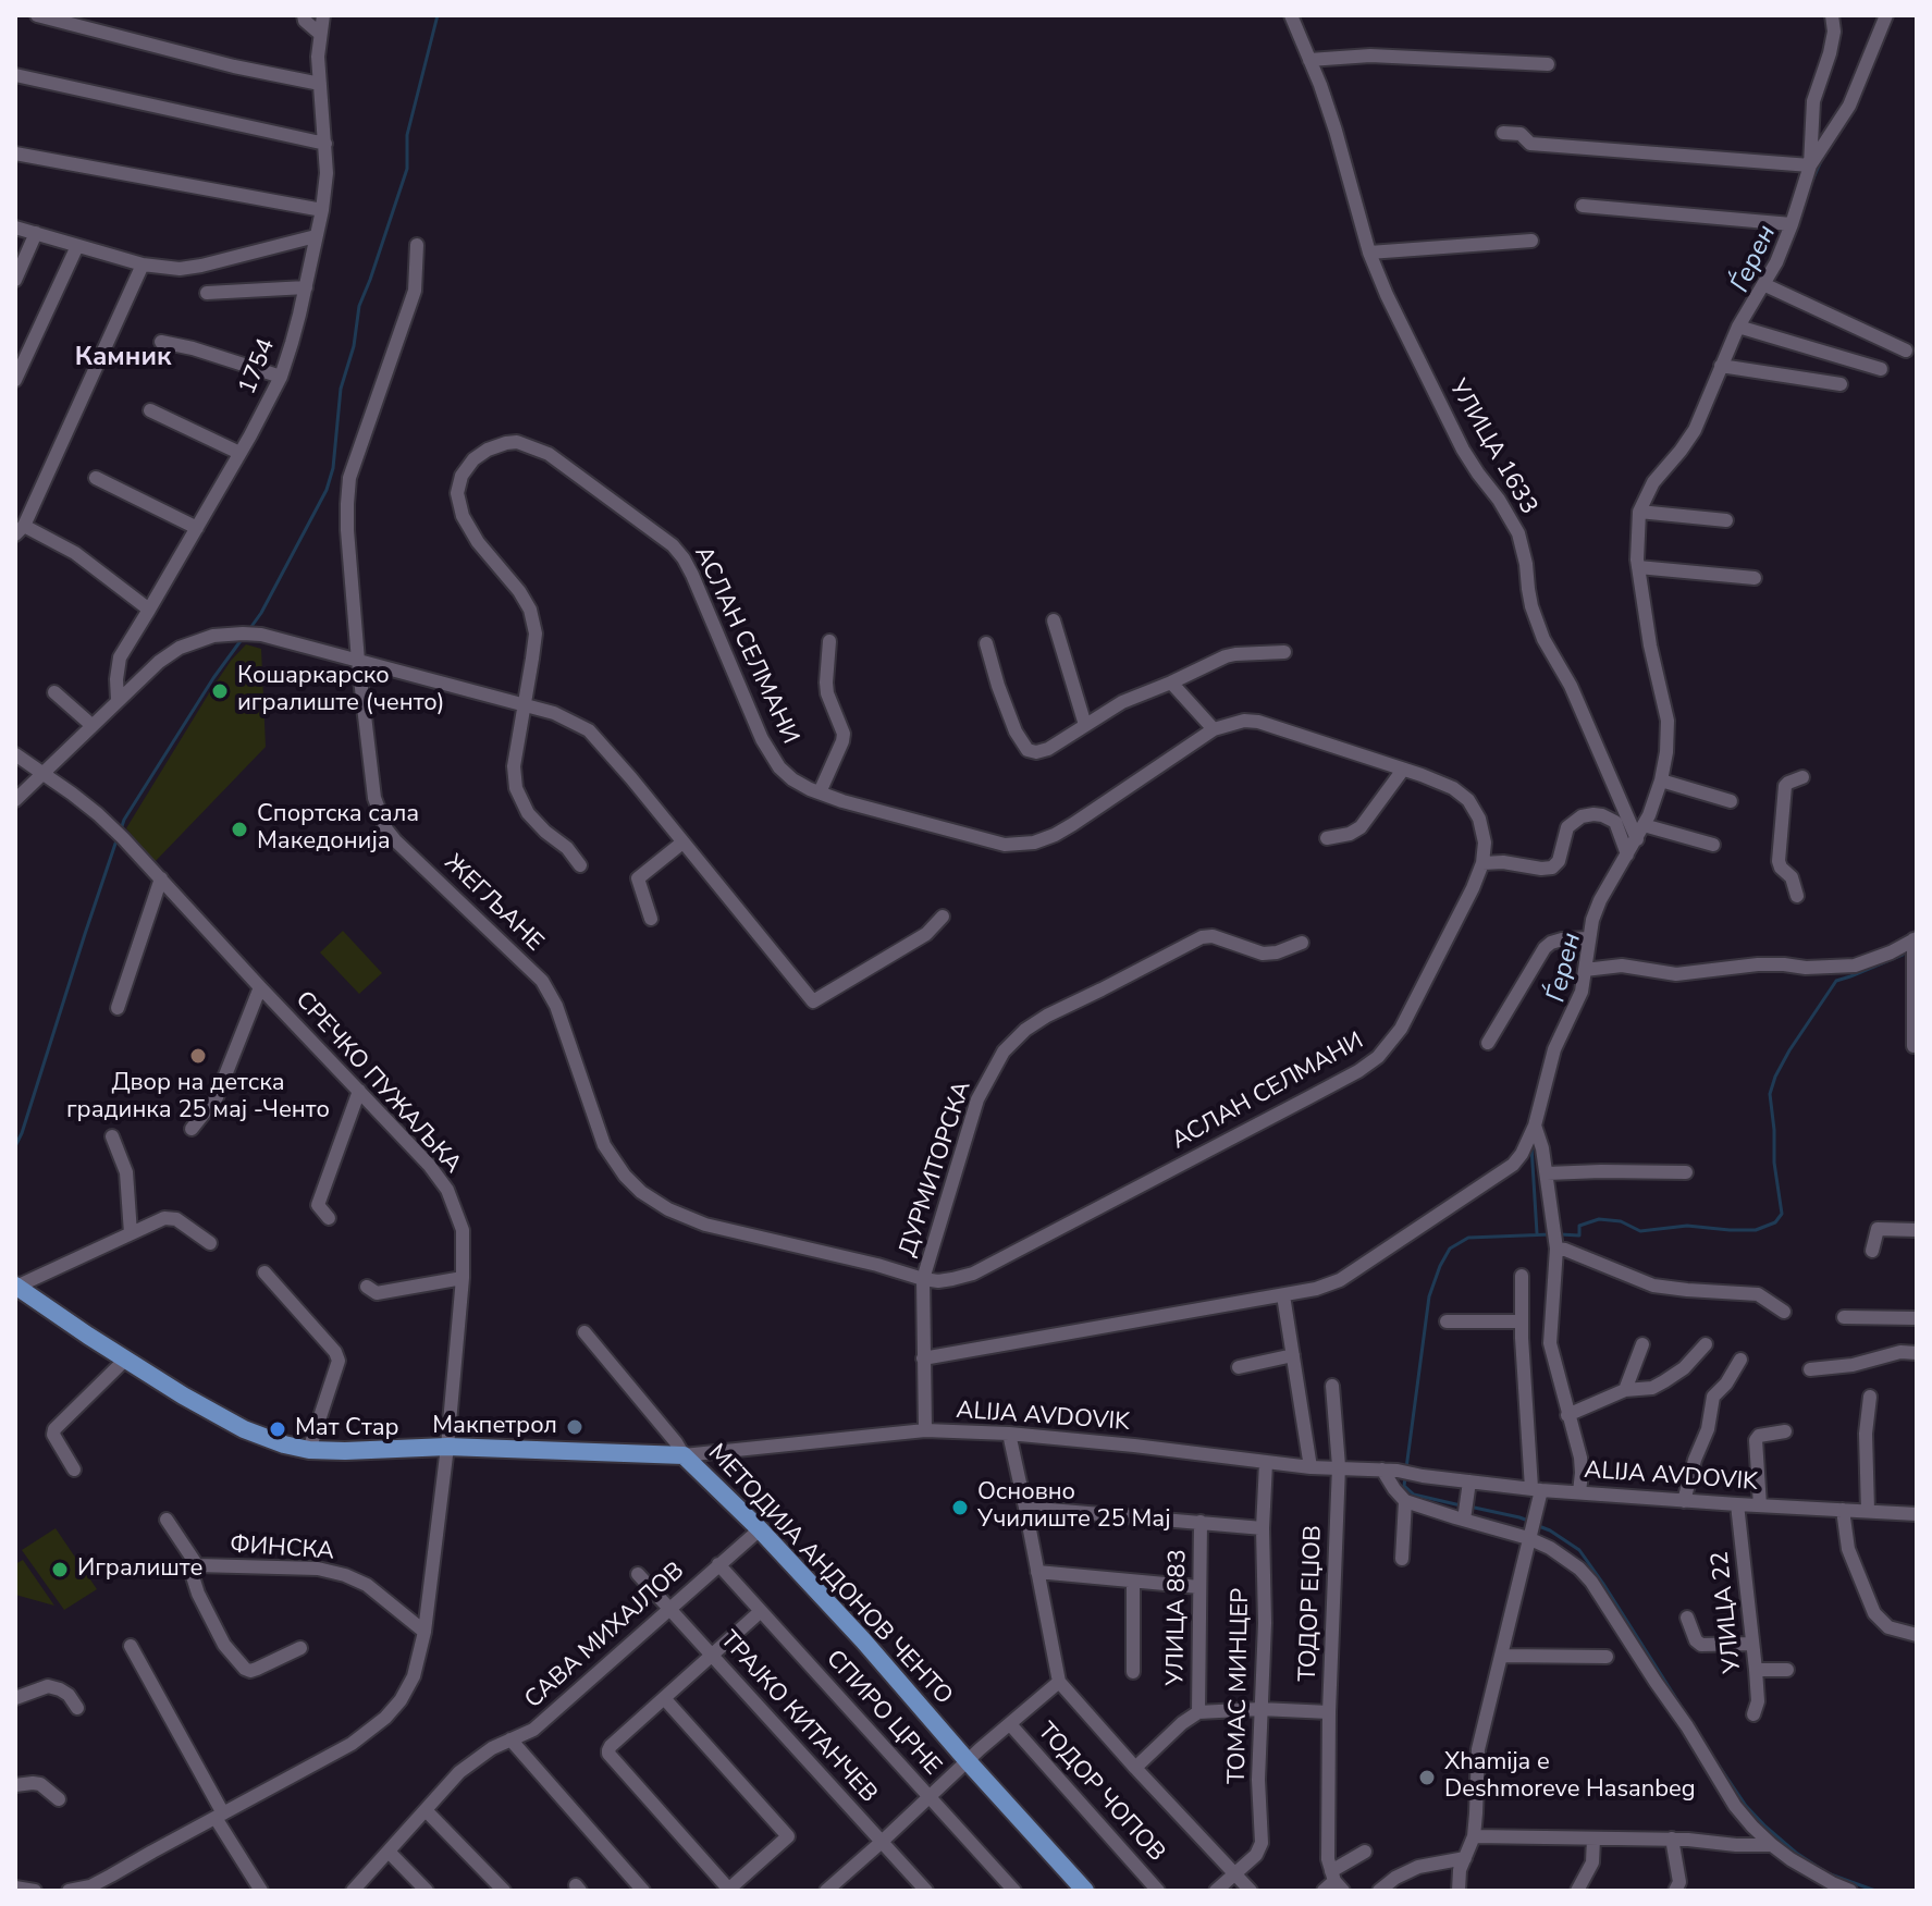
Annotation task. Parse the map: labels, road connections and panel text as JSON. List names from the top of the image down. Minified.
{"streets":{"main road":["МЕТОДИЈА АНДОНОВ ЧЕНТО"],"street":["1754","УЛИЦА 1633","АСЛАН СЕЛМАНИ","ЖЕГЉАНЕ","СРЕЧКО ПУЖАЉКА","ДУРМИТОРСКА","ALIJA AVDOVIK","ФИНСКА","ТОДОР ЕЏОВ","УЛИЦА 22","УЛИЦА 883","САВА МИХАЈЛОВ","ТОМАС МИНЦЕР","СПИРО ЦРНЕ","ТРАЈКО КИТАНЧЕВ","ТОДОР ЧОПОВ"]},"crossings":[["АСЛАН СЕЛМАНИ","ЖЕГЉАНЕ"],["АСЛАН СЕЛМАНИ","ДУРМИТОРСКА"],["ЖЕГЉАНЕ","ДУРМИТОРСКА"],["СРЕЧКО ПУЖАЉКА","МЕТОДИЈА АНДОНОВ ЧЕНТО"],["ДУРМИТОРСКА","ALIJA AVDOVIK"],["ALIJA AVDOVIK","МЕТОДИЈА АНДОНОВ ЧЕНТО"],["ALIJA AVDOVIK","ТОДОР ЕЏОВ"],["ALIJA AVDOVIK","УЛИЦА 22"],["ALIJA AVDOVIK","ТОМАС МИНЦЕР"],["МЕТОДИЈА АНДОНОВ ЧЕНТО","САВА МИХАЈЛОВ"],["ТОДОР ЕЏОВ","УЛИЦА 883"],["ТОДОР ЕЏОВ","ТОМАС МИНЦЕР"],["САВА МИХАЈЛОВ","СПИРО ЦРНЕ"],["САВА МИХАЈЛОВ","ТРАЈКО КИТАНЧЕВ"]],"districts":["Камник"],"water":["Ѓерен"],"places":["Кошаркарско игралиште (ченто)","Спортска сала Македонија","Двор на детска градинка 25 мај -Ченто","Макпетрол","Мат Стар","Основно Училиште 25 Мај","Игралиште","Xhamija e Deshmoreve Hasanbeg"]}
